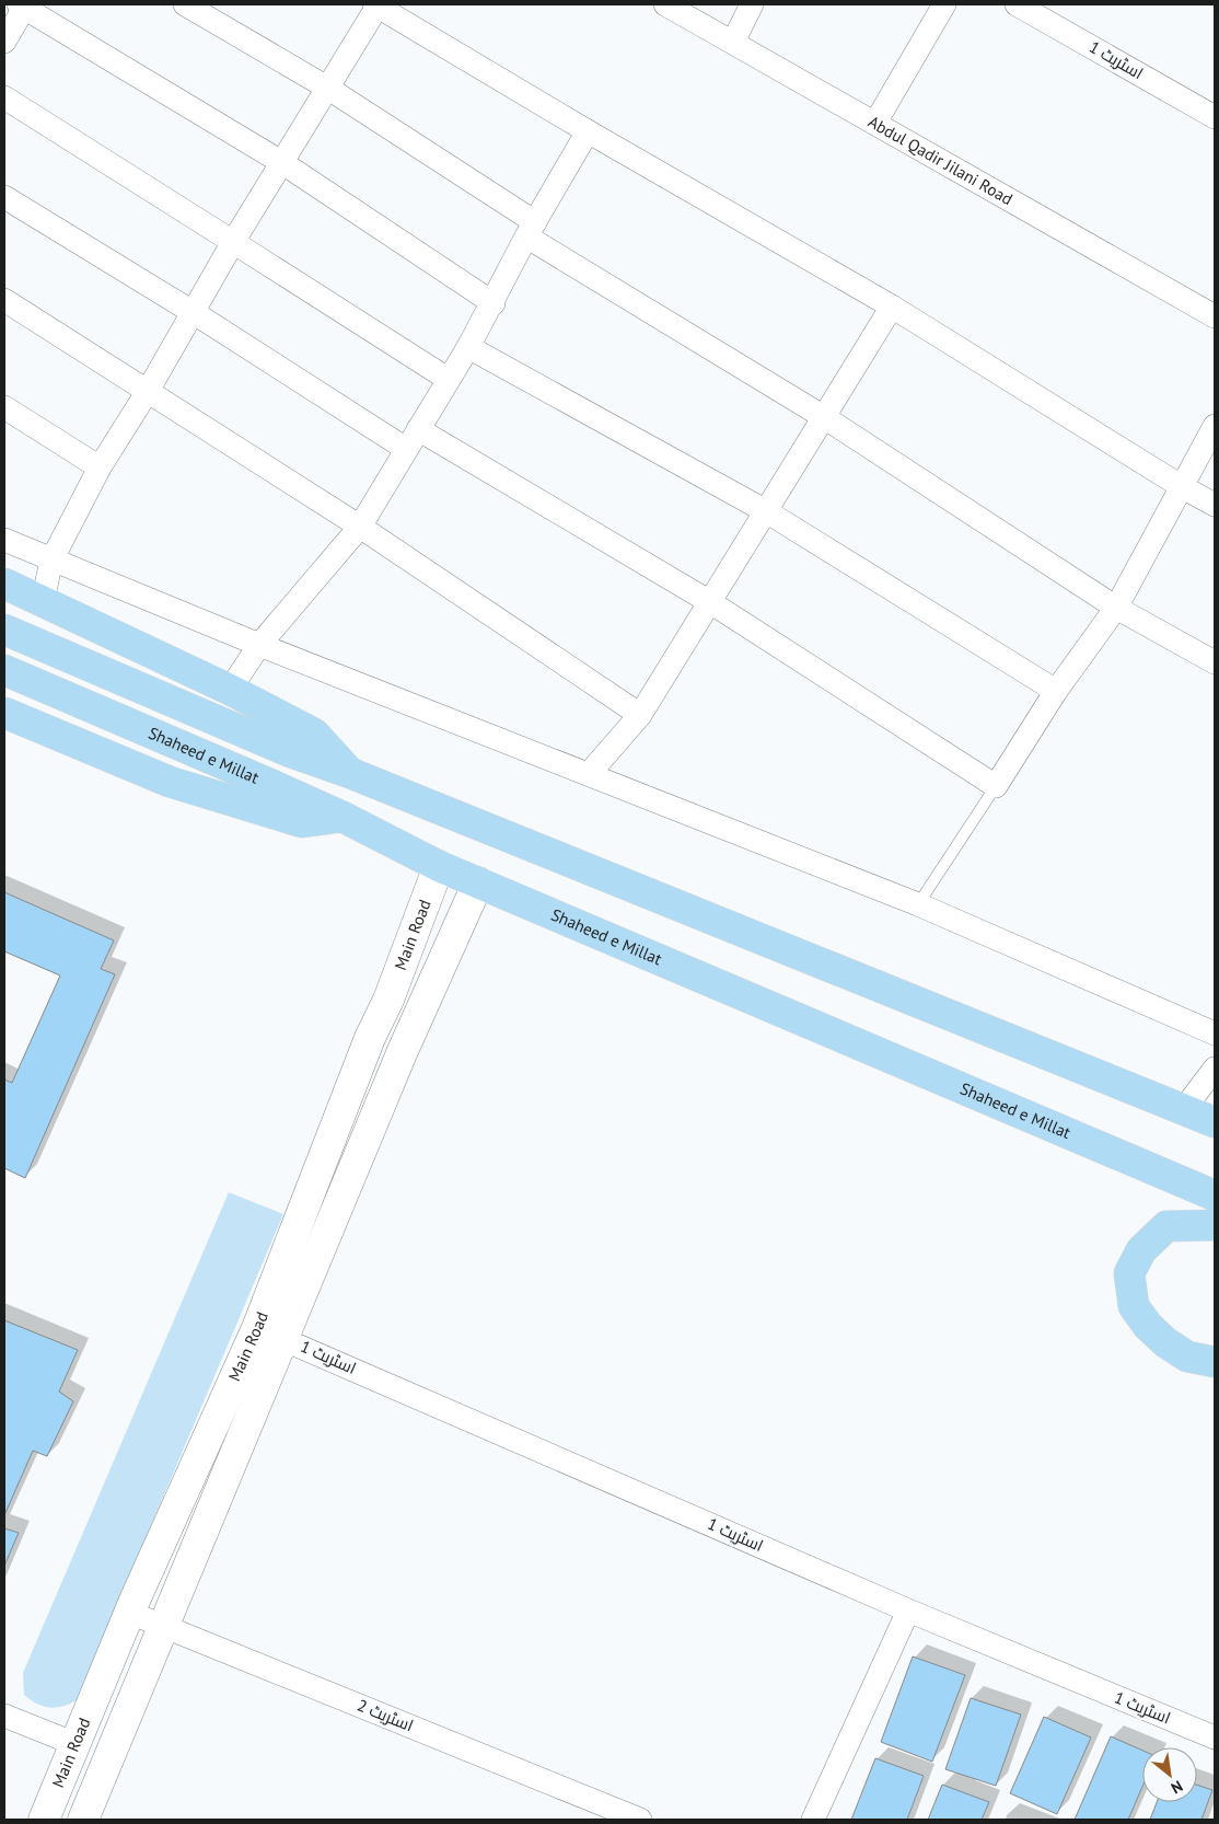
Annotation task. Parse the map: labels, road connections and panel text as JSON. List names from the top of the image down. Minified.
{"streets":{"main road":["Shaheed e Millat"],"street":["اسٹریٹ 1","Abdul Qadir Jilani Road","Main Road","اسٹریٹ 2"]},"crossings":[["اسٹریٹ 1","Main Road"],["Shaheed e Millat","Main Road"],["Main Road","اسٹریٹ 2"]],"north":"bottom right"}
